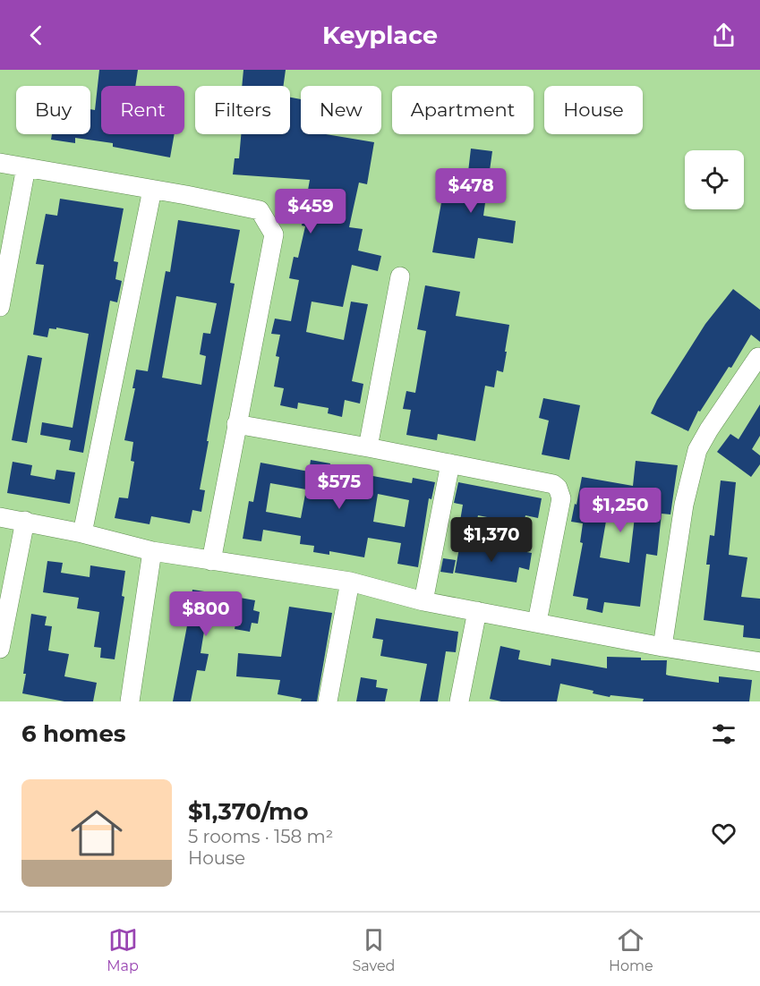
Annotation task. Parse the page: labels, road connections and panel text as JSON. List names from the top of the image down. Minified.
{"page":{"header":"Keyplace","chip":["Buy","Rent","Filters","New","Apartment","House"],"price":["$478","$459","$575","$1,250","$1,370","$800"],"heading":"6 homes","list":[{"name":"$1,370/mo","note":"5 rooms · 158 m² · House"}],"tabs":["Map","Saved","Home"]}}
